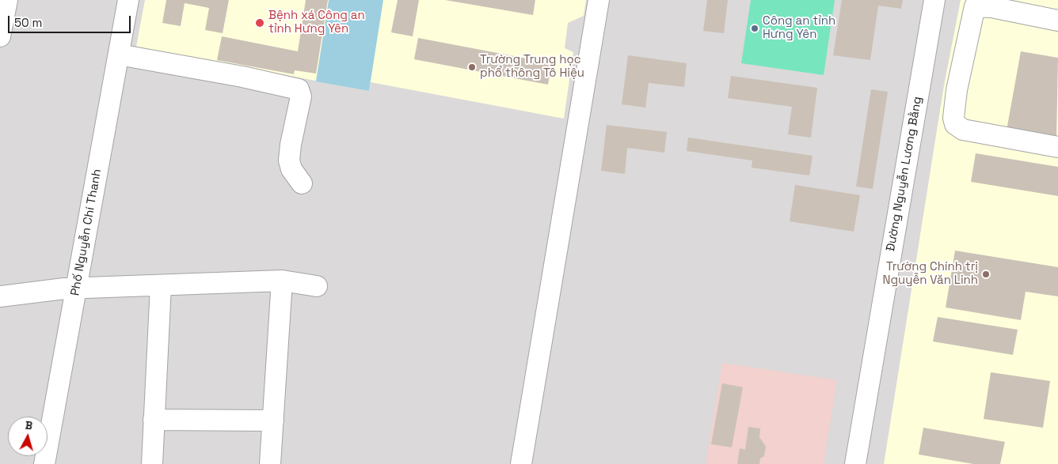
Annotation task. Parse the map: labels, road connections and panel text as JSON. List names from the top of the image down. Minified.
{"streets":{"street":["Đường Nguyễn Lương Bằng","Phố Nguyễn Chí Thanh"]},"places":["Bệnh xá Công an tỉnh Hưng Yên","Công an tỉnh Hưng Yên","Trường Trung học phổ thông Tô Hiệu","Trường Chính trị Nguyễn Văn Linh"],"scale_bar":"50 m","north":"top"}
